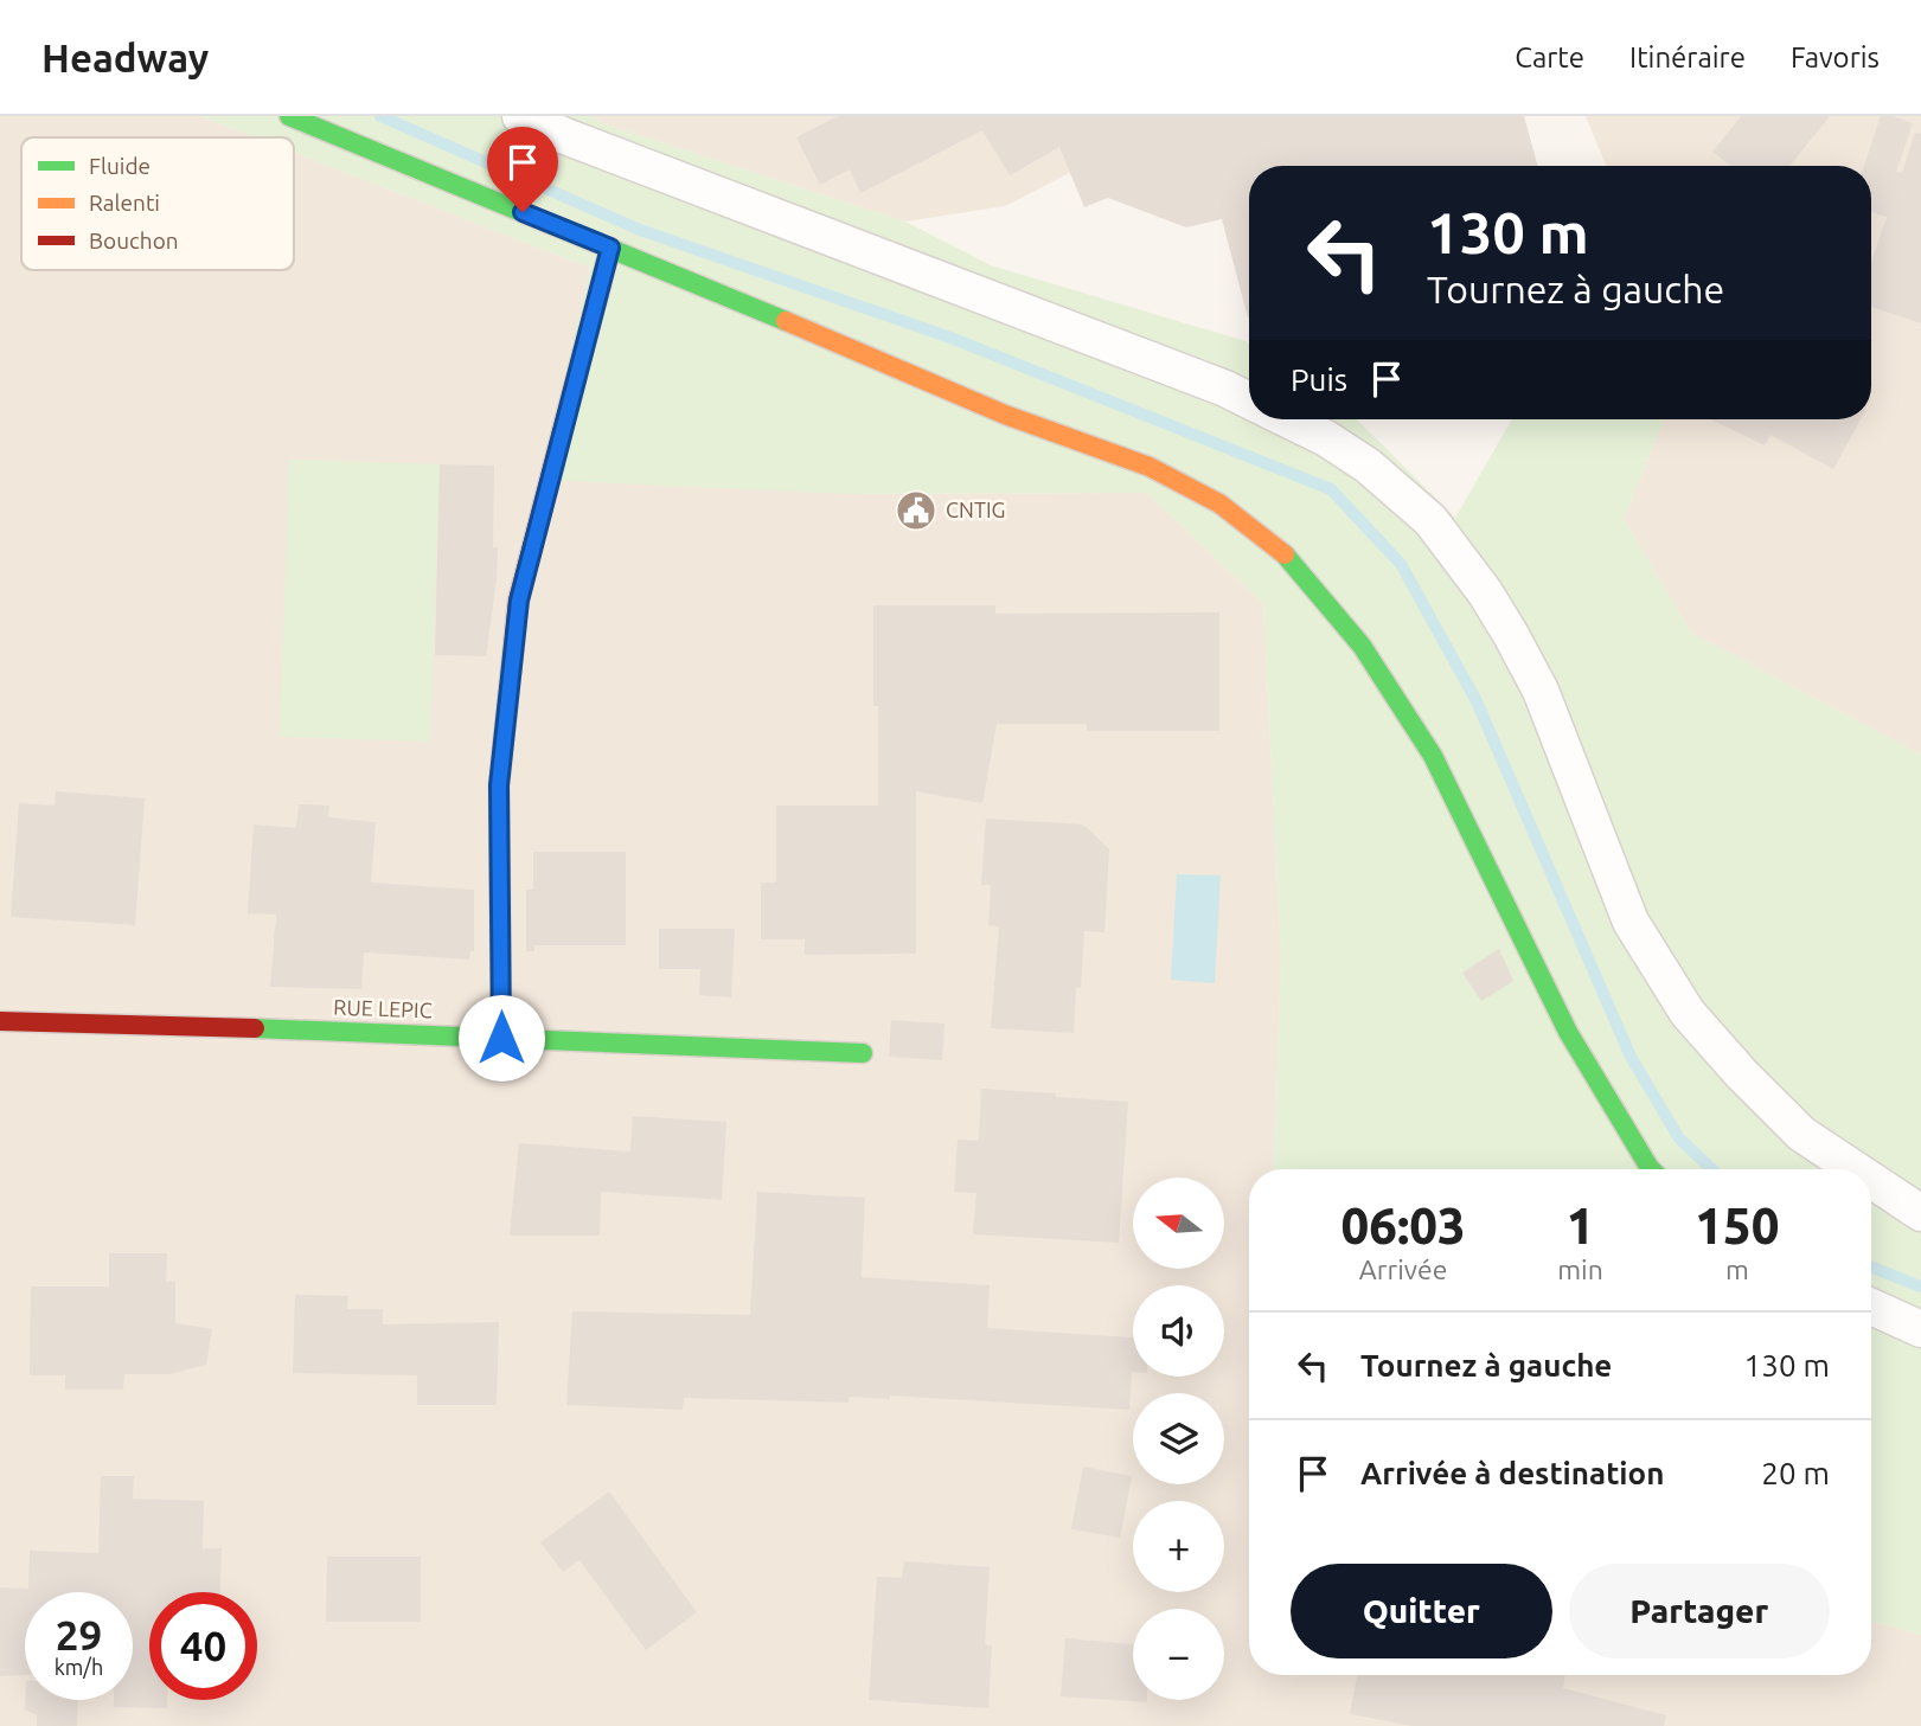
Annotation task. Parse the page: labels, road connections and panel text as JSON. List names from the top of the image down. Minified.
{"streets":{"street":["RUE LEPIC"]},"places":{"public building":["CNTIG"]},"legend":["Fluide","Ralenti","Bouchon"],"north":"left","page":{"header":"Headway","nav":["Carte","Itinéraire","Favoris"],"turn":["130 m","Tournez à gauche"],"then":"Puis","eta":["06:03","Arrivée","1","min","150","m"],"map_buttons":["+","−"],"list":[{"name":"Tournez à gauche","value":"130 m"},{"name":"Arrivée à destination","value":"20 m"}],"buttons":["Quitter","Partager"],"speed":"29 km/h","limit":"40"}}
